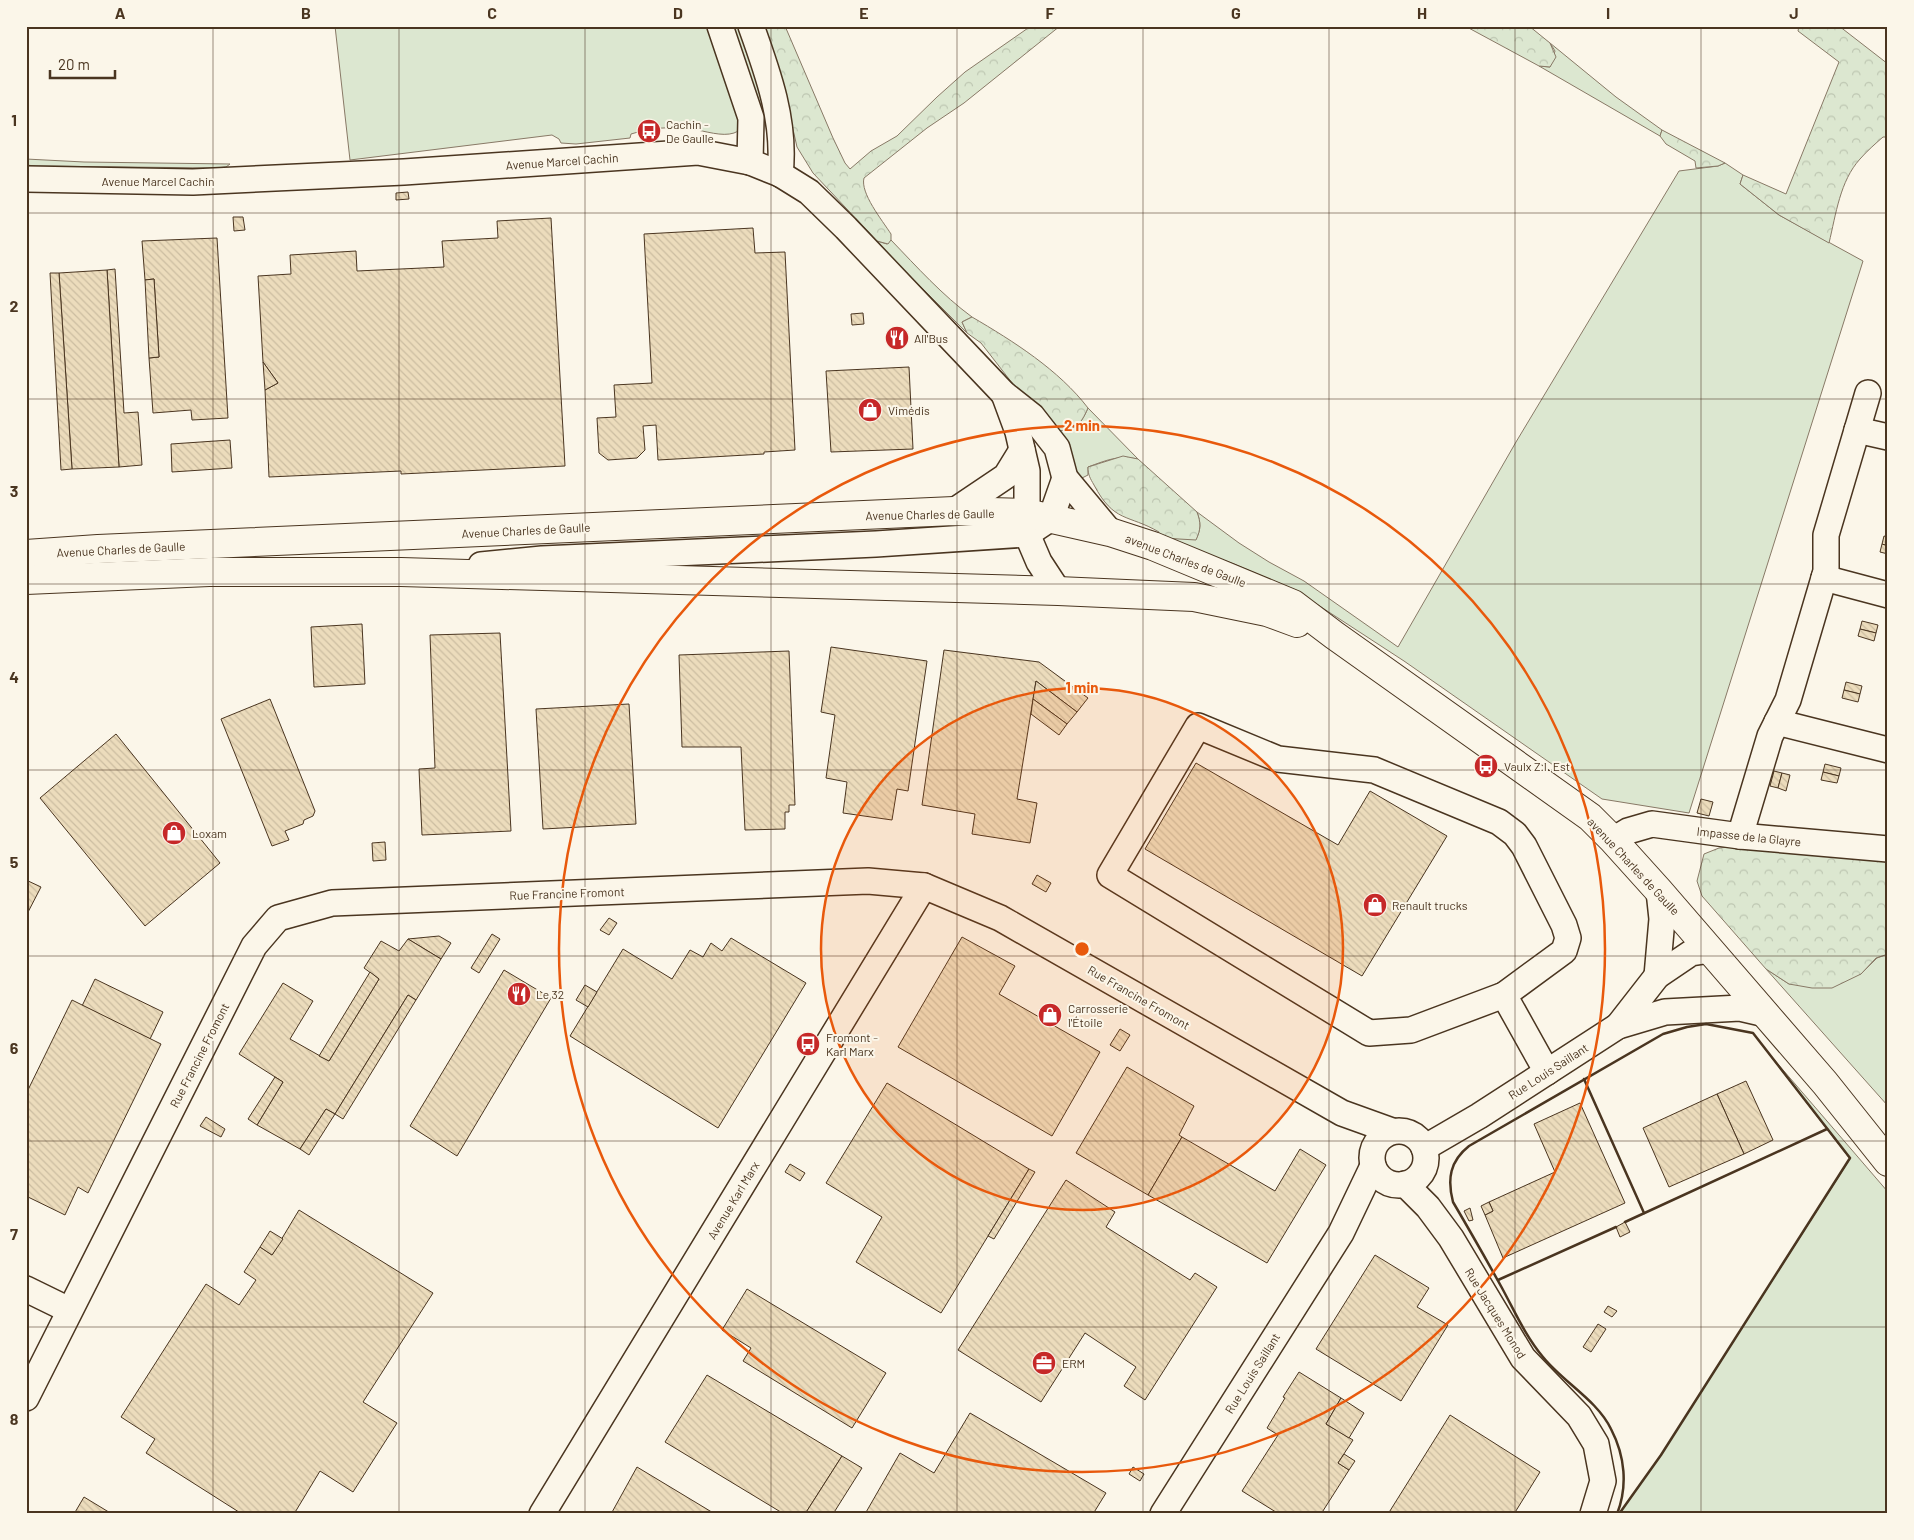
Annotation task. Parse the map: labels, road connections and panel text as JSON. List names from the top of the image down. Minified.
{"streets":{"main road":["Avenue Charles de Gaulle","avenue Charles de Gaulle"],"street":["Avenue Marcel Cachin","Impasse de la Glayre","Rue Francine Fromont","Rue Louis Saillant","Avenue Karl Marx","Rue Jacques Monod"]},"crossings":[["Avenue Marcel Cachin","Avenue Charles de Gaulle"],["Avenue Marcel Cachin","avenue Charles de Gaulle"],["Avenue Charles de Gaulle","avenue Charles de Gaulle"],["avenue Charles de Gaulle","Impasse de la Glayre"],["avenue Charles de Gaulle","Rue Louis Saillant"],["Rue Francine Fromont","Rue Louis Saillant"],["Rue Francine Fromont","Avenue Karl Marx"],["Rue Francine Fromont","Rue Jacques Monod"],["Rue Louis Saillant","Rue Jacques Monod"]],"places":{"bus stop":["Cachin - De Gaulle","Vaulx Z.I. Est","Fromont - Karl Marx"],"restaurant":["All'Bus","Le 32"],"shop":["Vimédis","Loxam","Renault trucks","Carrosserie l'Étoile"],"office":["ERM"]},"scale_bar":"20 m","grid":{"columns":["A","B","C","D","E","F","G","H","I","J"],"rows":["1","2","3","4","5","6","7","8"]},"rings":["2 min","1 min"]}
